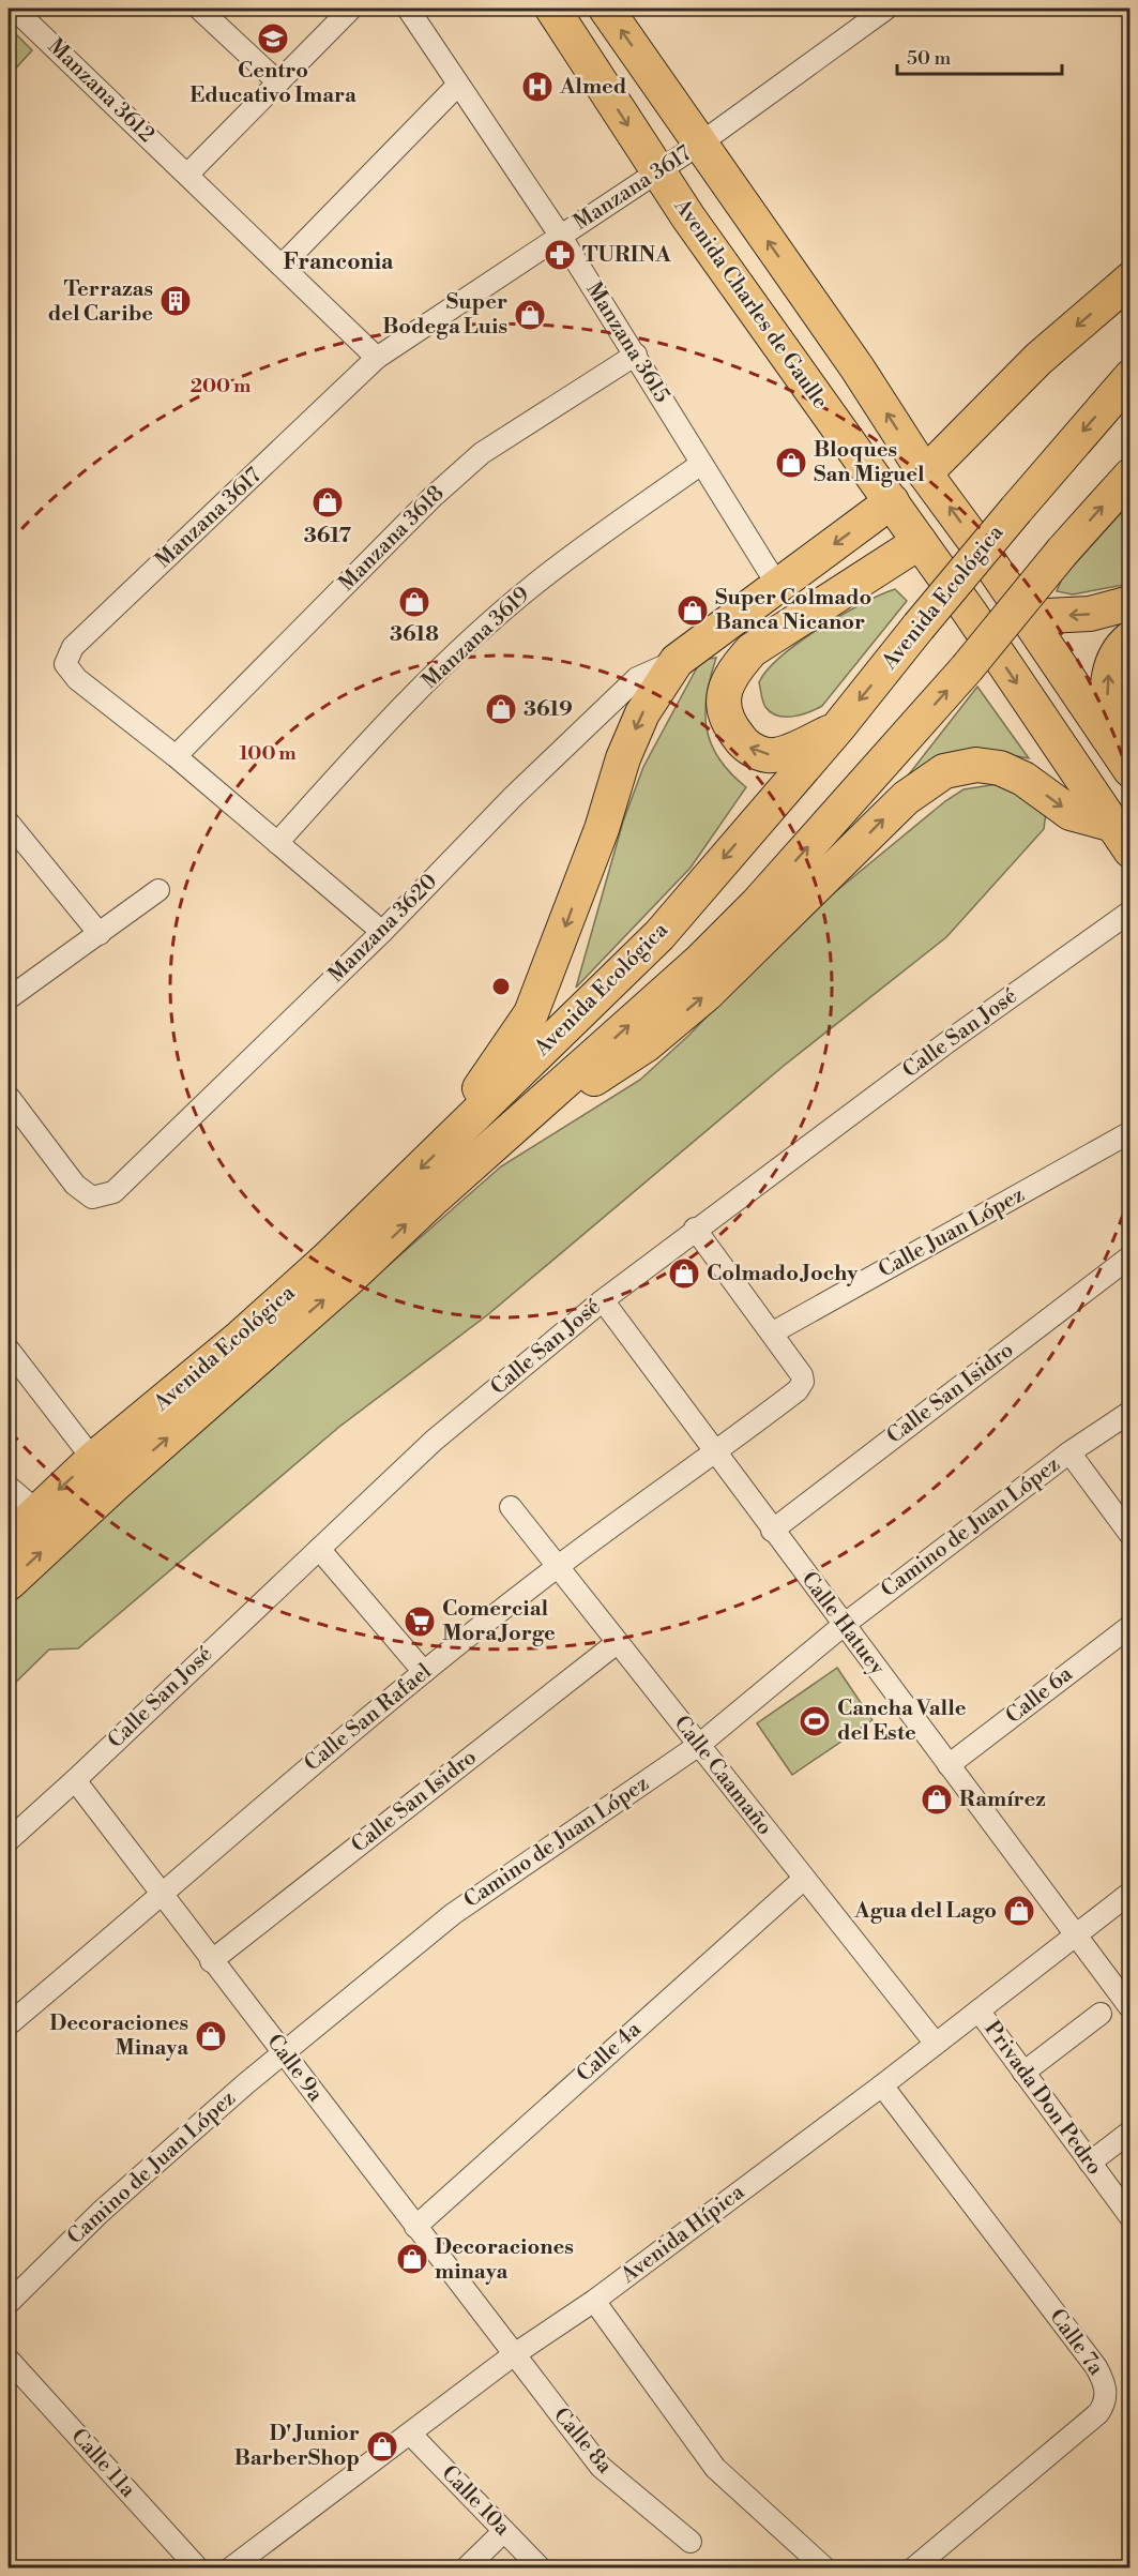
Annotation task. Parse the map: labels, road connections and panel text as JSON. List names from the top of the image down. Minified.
{"streets":{"main road":["Avenida Charles de Gaulle","Avenida Ecológica"],"street":["Manzana 3612","Manzana 3617","Manzana 3615","Manzana 3618","Manzana 3619","Manzana 3620","Calle San José","Calle Juan López","Calle San Isidro","Camino de Juan López","Calle Hatuey","Calle 6a","Calle San Rafael","Calle Caamaño","Calle 4a","Calle 9a","Privada Don Pedro","Avenida Hípica","Calle 7a","Calle 8a","Calle 11a","Calle 10a"]},"crossings":[["Manzana 3612","Manzana 3617"],["Manzana 3617","Avenida Charles de Gaulle"],["Manzana 3617","Manzana 3615"],["Manzana 3617","Manzana 3618"],["Manzana 3617","Manzana 3619"],["Manzana 3617","Manzana 3620"],["Manzana 3615","Manzana 3618"],["Manzana 3615","Manzana 3619"],["Calle San José","Calle Hatuey"],["Calle San José","Calle 9a"],["Calle Juan López","Calle San Rafael"],["Calle San Isidro","Calle Hatuey"],["Calle San Isidro","Calle Caamaño"],["Calle San Isidro","Calle 9a"],["Camino de Juan López","Calle Hatuey"],["Camino de Juan López","Calle Caamaño"],["Camino de Juan López","Calle 9a"],["Calle Hatuey","Calle 6a"],["Calle Hatuey","Calle San Rafael"],["Calle Hatuey","Avenida Hípica"],["Calle San Rafael","Calle Caamaño"],["Calle San Rafael","Calle 9a"],["Calle Caamaño","Calle 4a"],["Calle Caamaño","Avenida Hípica"],["Calle 4a","Calle 9a"],["Calle 9a","Avenida Hípica"],["Calle 9a","Calle 8a"],["Privada Don Pedro","Avenida Hípica"],["Avenida Hípica","Calle 7a"],["Avenida Hípica","Calle 8a"],["Avenida Hípica","Calle 10a"]],"districts":["Franconia"],"places":{"school or university":["Centro Educativo Imara"],"hospital":["Almed"],"pharmacy":["TURINA"],"building":["Terrazas del Caribe"],"shop":["Super Bodega Luis","Bloques San Miguel","3617","3618","Super Colmado Banca Nicanor","3619","Colmado Jochy","Ramírez","Agua del Lago","Decoraciones Minaya","Decoraciones minaya","D' Junior BarberShop"],"supermarket":["Comercial Mora Jorge"],"sports":["Cancha Valle del Este"]},"scale_bar":"50 m","rings":["200 m","100 m"]}
